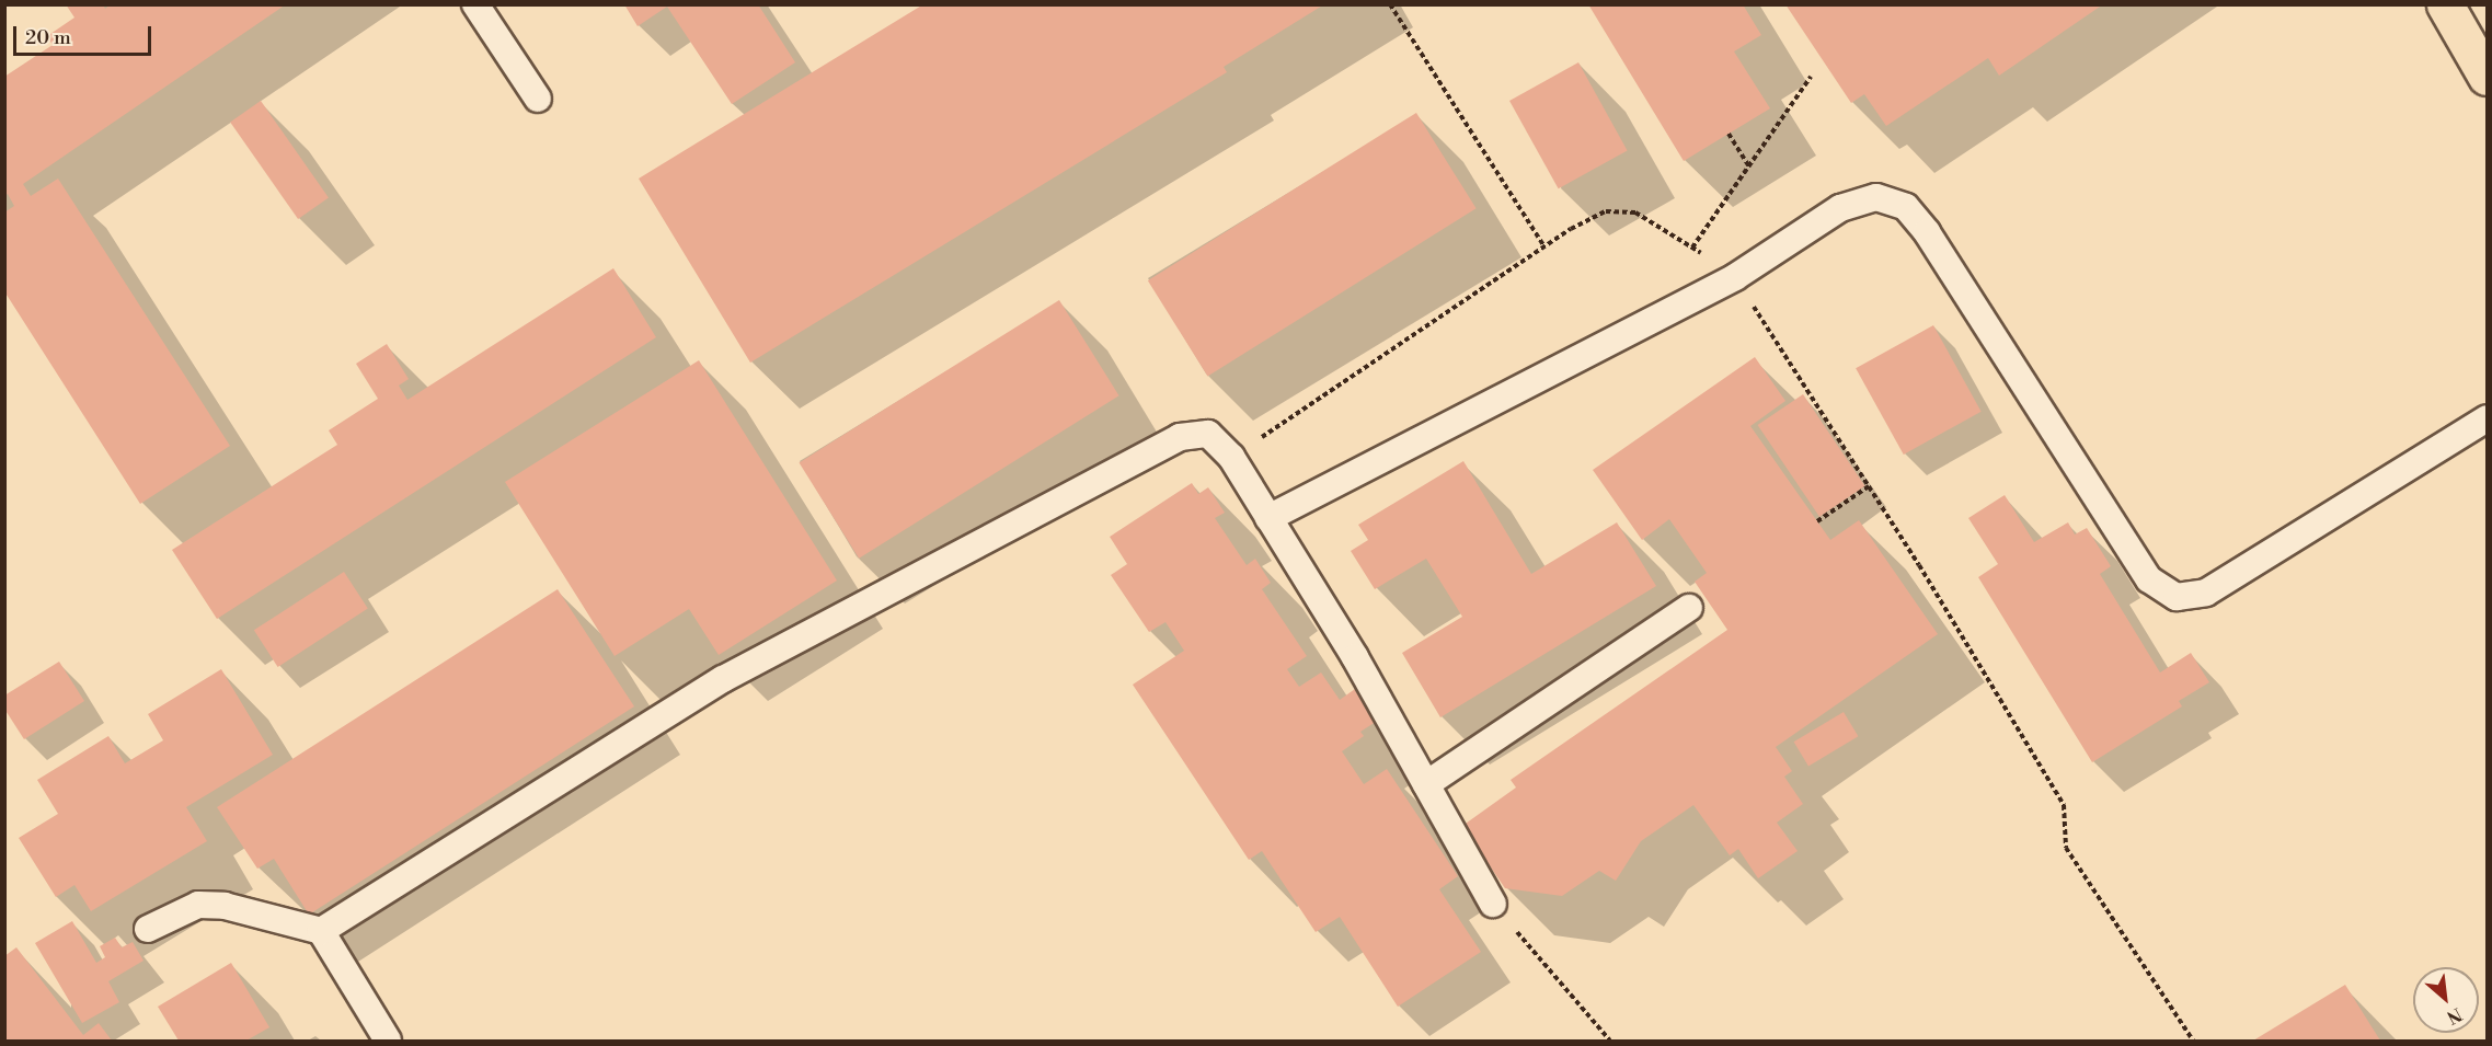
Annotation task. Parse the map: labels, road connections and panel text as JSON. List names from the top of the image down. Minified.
{"scale_bar":"20 m","north":"bottom right"}
